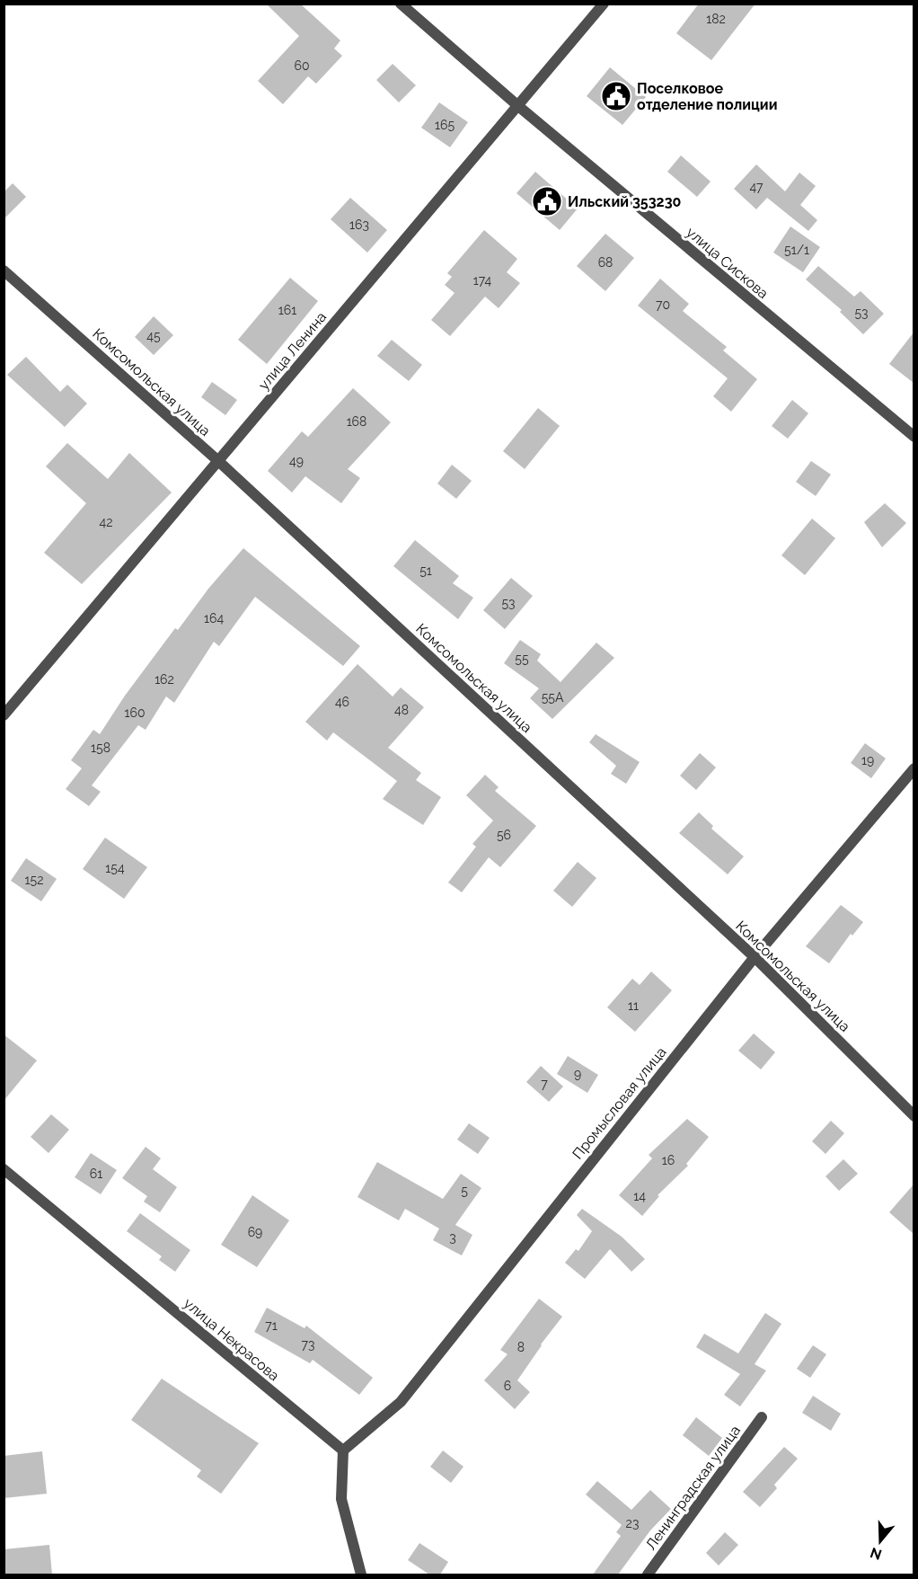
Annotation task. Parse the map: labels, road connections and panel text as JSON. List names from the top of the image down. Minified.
{"streets":{"street":["улица Сискова","улица Ленина","Комсомольская улица","Промысловая улица","улица Некрасова","Ленинградская улица"]},"crossings":[["улица Сискова","улица Ленина"],["улица Ленина","Комсомольская улица"],["Комсомольская улица","Промысловая улица"],["Промысловая улица","улица Некрасова"]],"places":{"public building":["Поселковое отделение полиции","Ильский 353230"]},"house_numbers":["182","60","165","47","163","51/1","68","174","70","161","53","45","168","49","42","51","53","164","55","162","55А","46","48","160","158","19","56","154","152","11","9","7","16","61","5","14","69","3","71","73","8","6","23"],"north":"bottom"}
